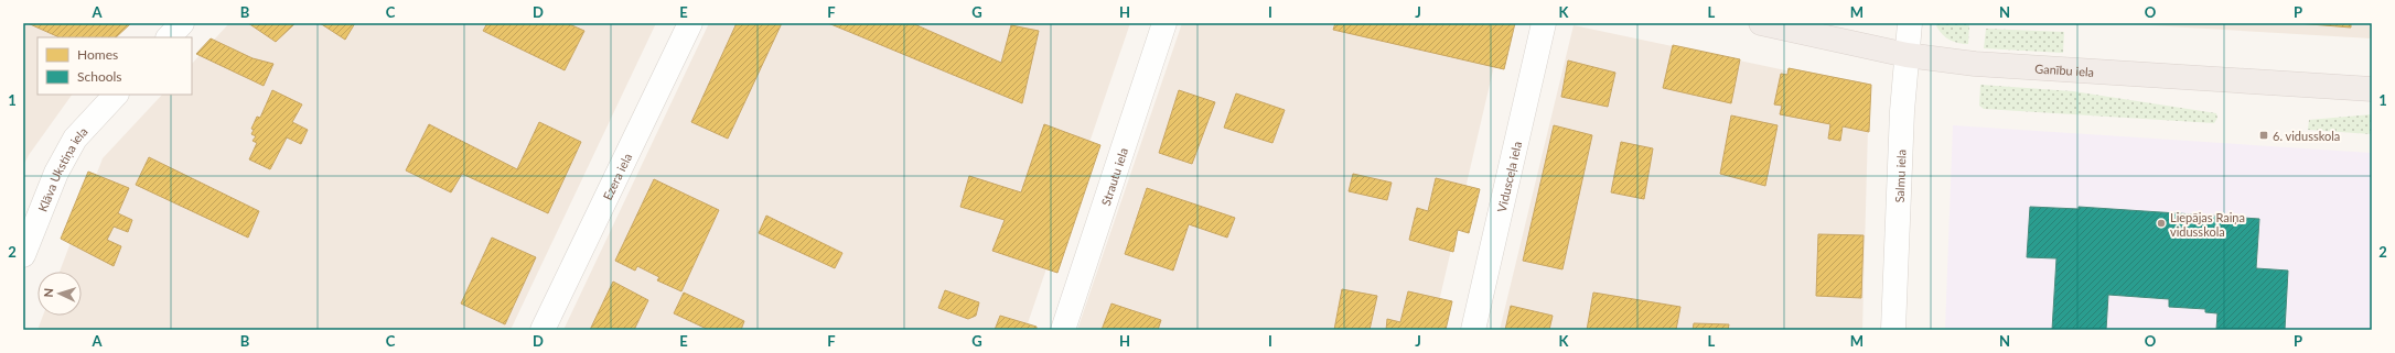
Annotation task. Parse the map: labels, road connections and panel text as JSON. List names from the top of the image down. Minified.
{"streets":{"highway":["Ganību iela"],"street":["Klāva Ukstiņa iela","Ezera iela","Strautu iela","Vidusceļa iela","Salmu iela"]},"crossings":[["Ganību iela","Salmu iela"]],"places":{"transit":["6. vidusskola"],"other":["Liepājas Raiņa vidusskola"]},"legend":["Homes","Schools"],"north":"left","grid":{"columns":["A","B","C","D","E","F","G","H","I","J","K","L","M","N","O","P"],"rows":["1","2"]}}
